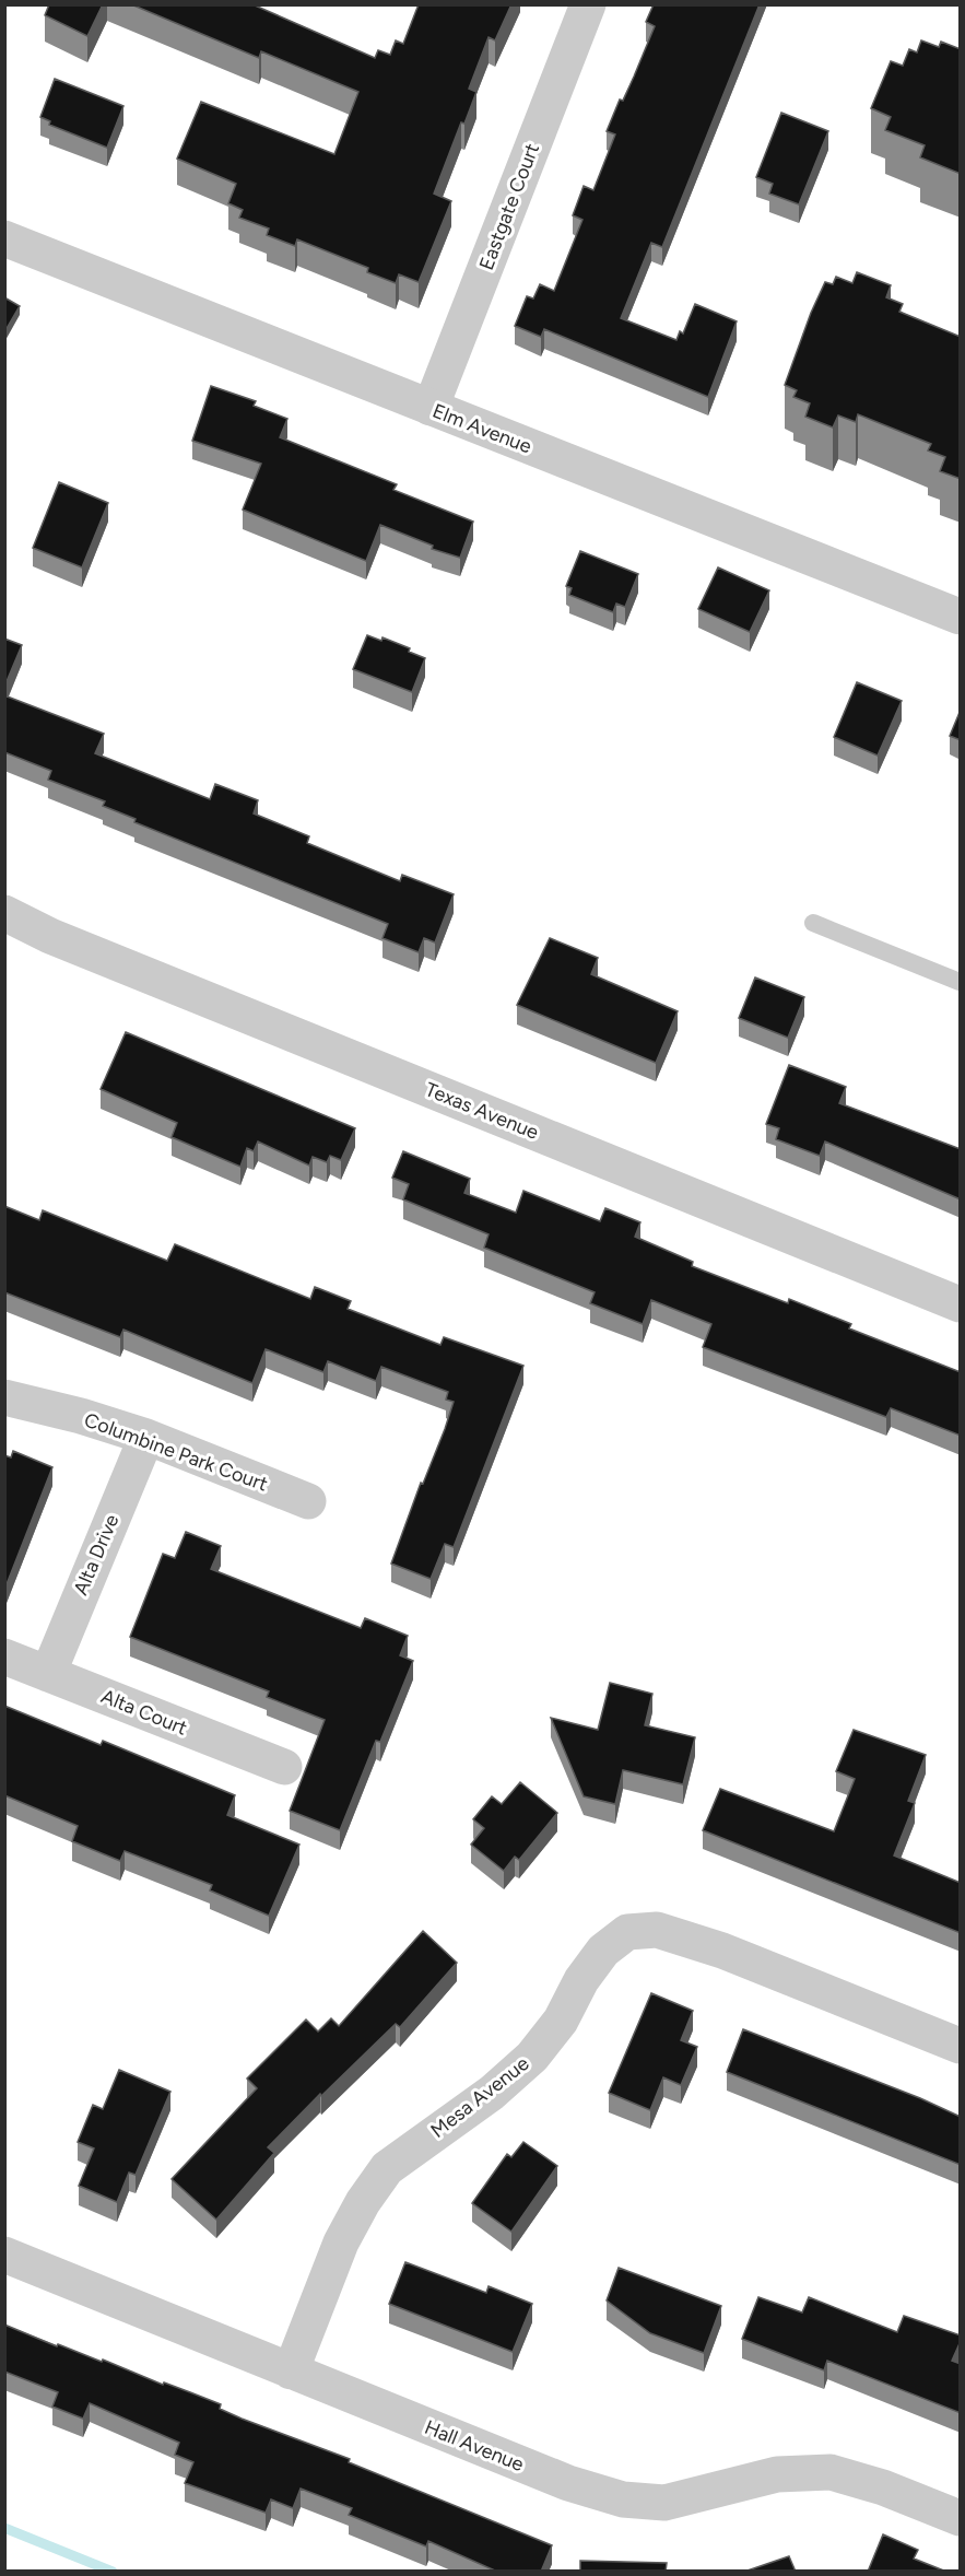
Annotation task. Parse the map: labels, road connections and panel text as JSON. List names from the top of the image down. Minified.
{"streets":{"street":["Eastgate Court","Elm Avenue","Texas Avenue","Columbine Park Court","Alta Drive","Alta Court","Mesa Avenue","Hall Avenue"]},"crossings":[["Eastgate Court","Elm Avenue"],["Columbine Park Court","Alta Drive"],["Alta Drive","Alta Court"],["Mesa Avenue","Hall Avenue"]]}
